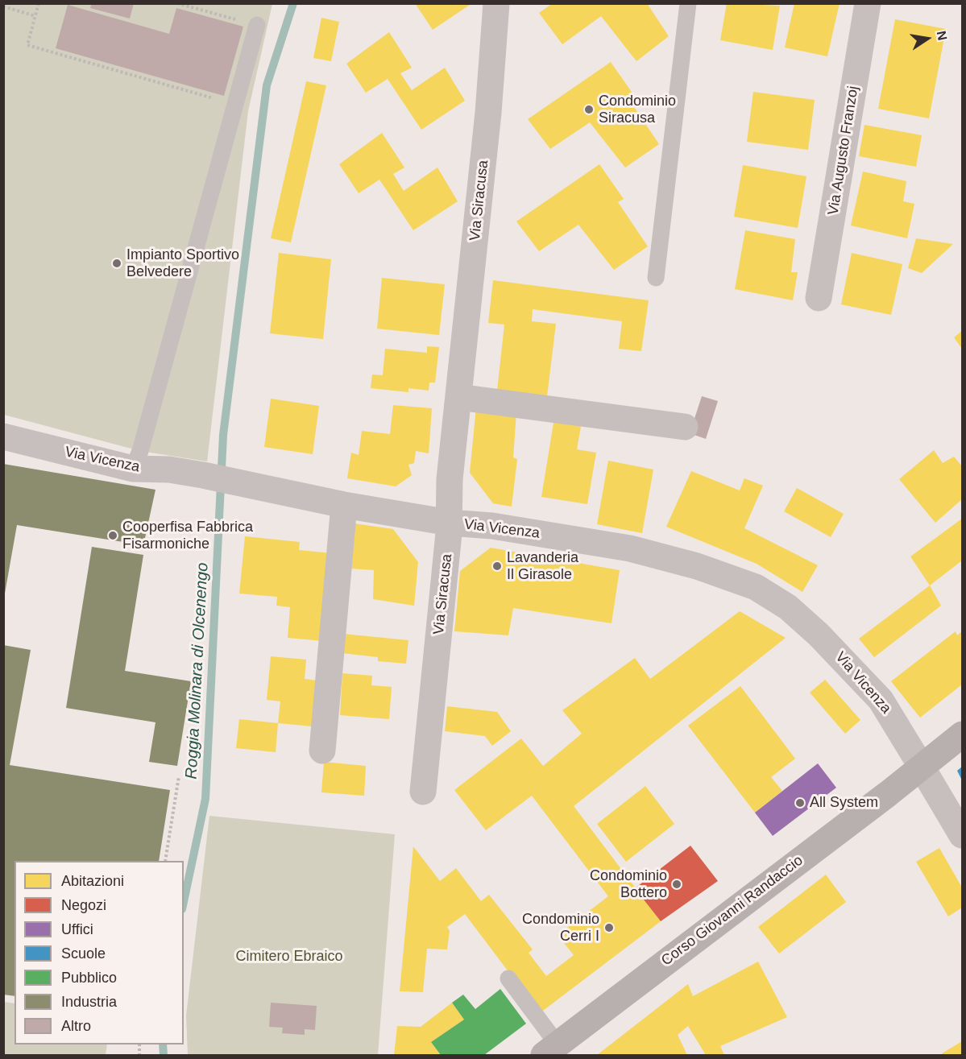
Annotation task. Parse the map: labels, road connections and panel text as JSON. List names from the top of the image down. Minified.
{"streets":{"main road":["Corso Giovanni Randaccio"],"street":["Via Augusto Franzoj","Via Siracusa","Via Vicenza"]},"crossings":[["Via Siracusa","Via Vicenza"],["Via Vicenza","Corso Giovanni Randaccio"]],"water":["Roggia Molinara di Olcenengo"],"parks":["Cimitero Ebraico"],"places":["Condominio Siracusa","Impianto Sportivo Belvedere","Cooperfisa Fabbrica Fisarmoniche","Lavanderia Il Girasole","All System","Condominio Bottero","Condominio Cerri I"],"legend":["Abitazioni","Negozi","Uffici","Scuole","Pubblico","Industria","Altro"],"north":"right"}
